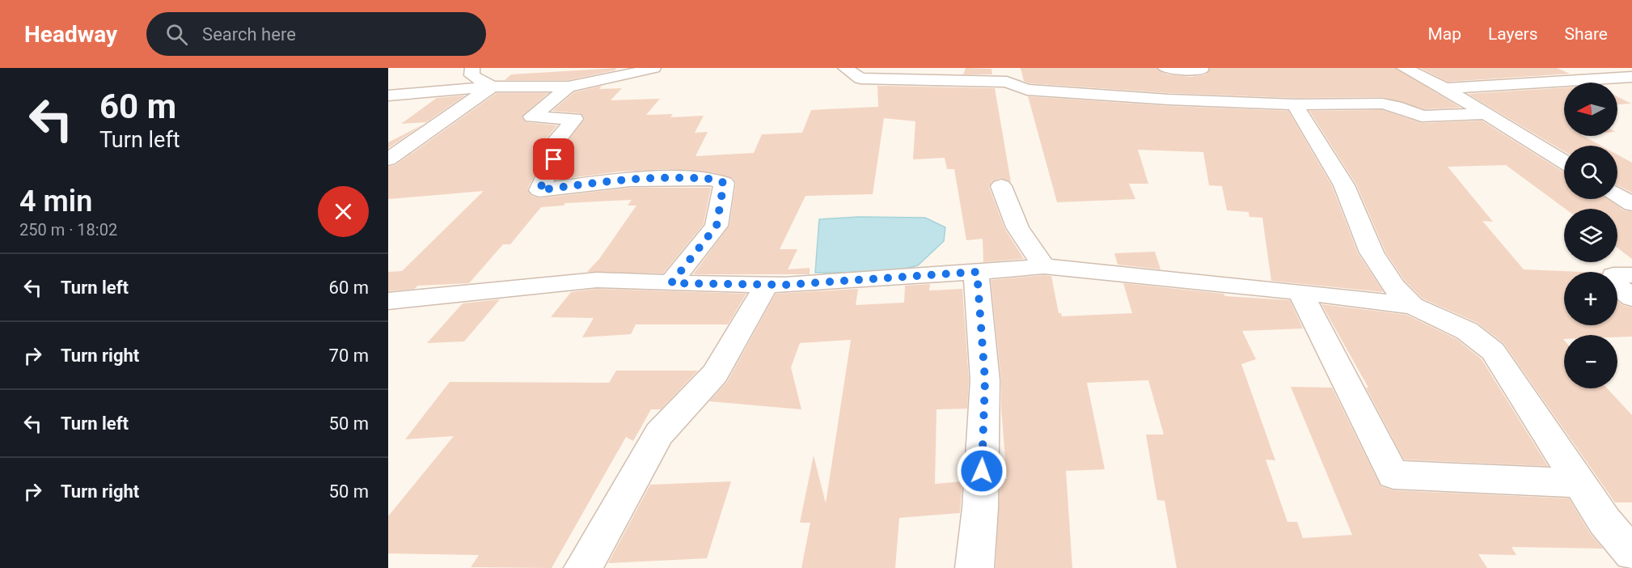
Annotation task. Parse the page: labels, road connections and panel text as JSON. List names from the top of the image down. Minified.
{"north":"left","page":{"header":"Headway","search":"Search here","nav":["Map","Layers","Share"],"turn":["60 m","Turn left"],"map_buttons":["+","−"],"heading":["4 min","250 m · 18:02"],"list":[{"name":"Turn left","value":"60 m"},{"name":"Turn right","value":"70 m"},{"name":"Turn left","value":"50 m"},{"name":"Turn right","value":"50 m"}]}}
